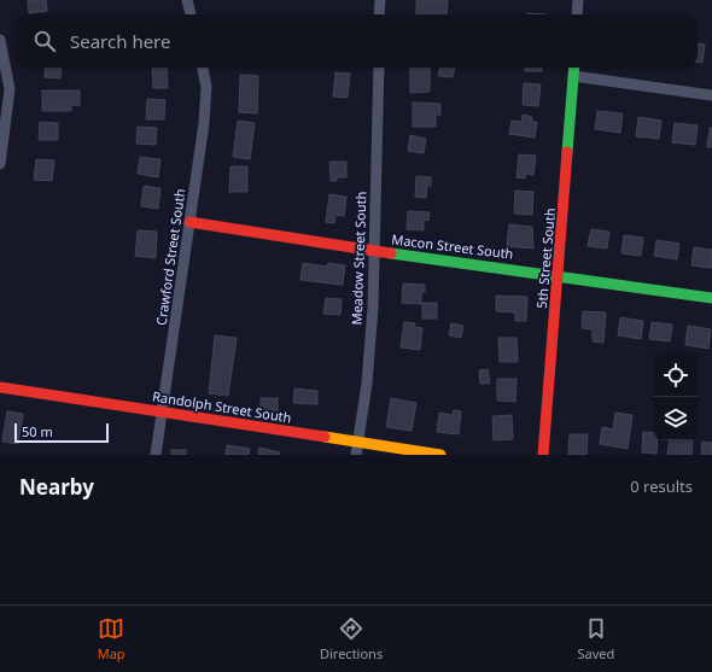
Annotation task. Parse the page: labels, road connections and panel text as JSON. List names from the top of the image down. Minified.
{"streets":{"street":["Macon Street South","Crawford Street South","Meadow Street South","5th Street South","Randolph Street South"]},"crossings":[["Macon Street South","Crawford Street South"],["Macon Street South","Meadow Street South"],["Macon Street South","5th Street South"],["Crawford Street South","Randolph Street South"],["Meadow Street South","Randolph Street South"]],"scale_bar":"50 m","page":{"search":"Search here","scale":"50 m","heading":["Nearby","0 results"],"nav":["Map","Directions","Saved"]}}
